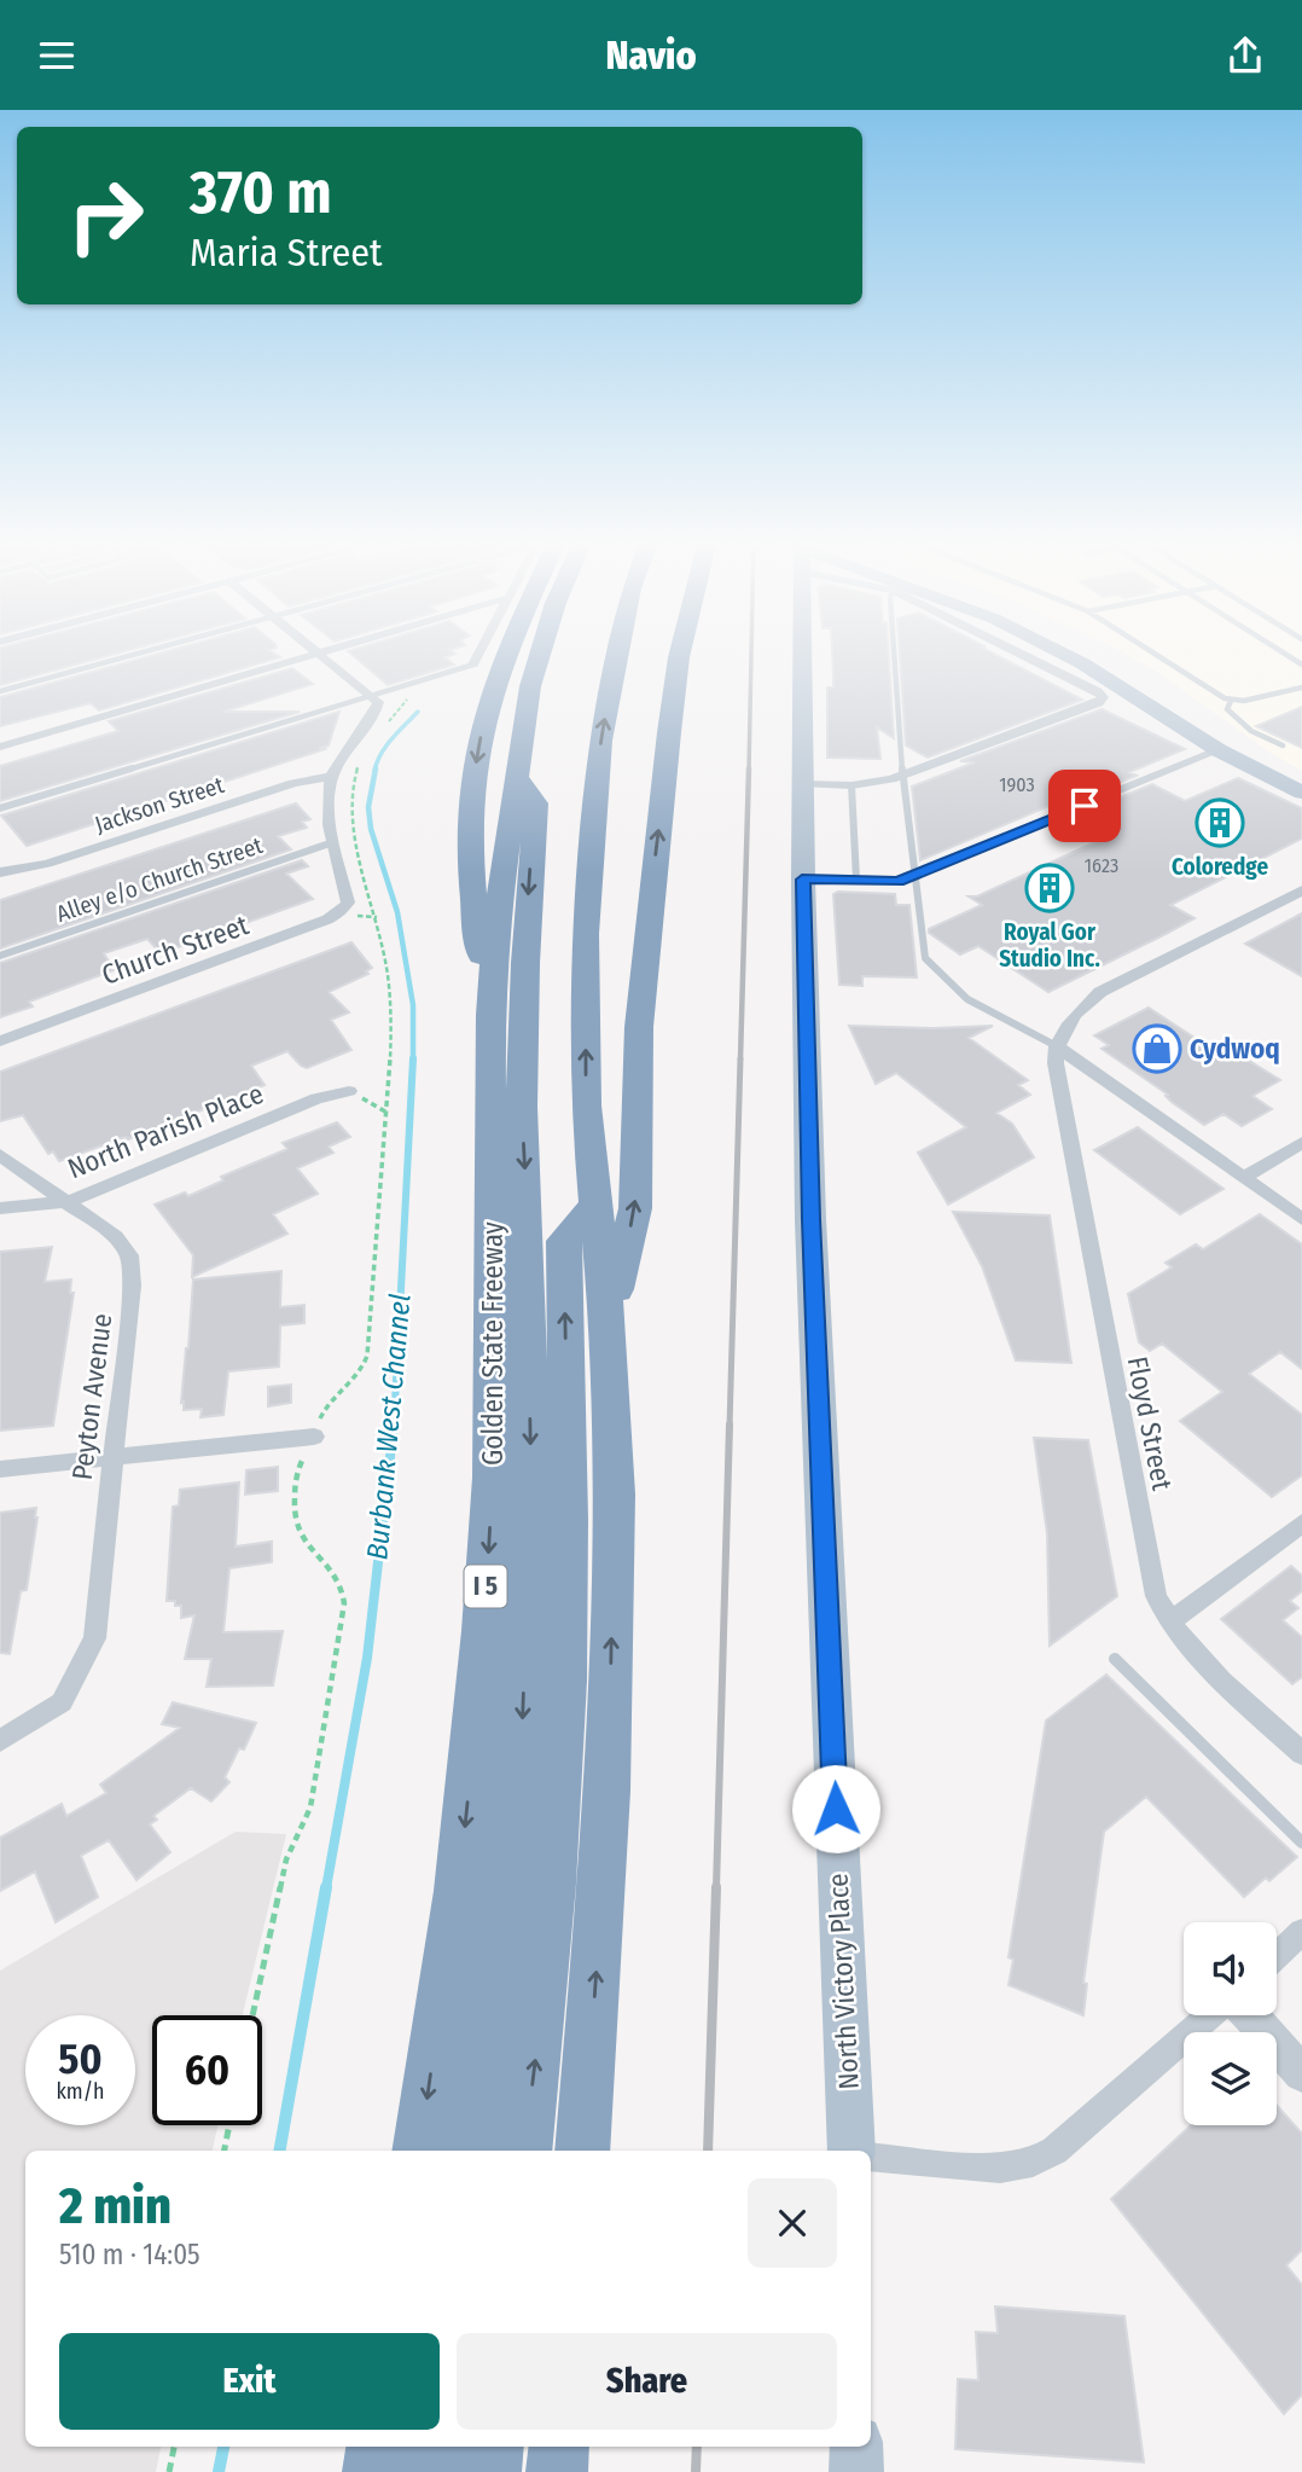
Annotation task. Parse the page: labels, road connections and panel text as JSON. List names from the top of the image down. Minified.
{"streets":{"highway":["Golden State Freeway","I 5"],"main road":["North Victory Place"],"street":["Jackson Street","Church Street","North Parish Place","Peyton Avenue","Floyd Street"],"lane":["Alley e/o Church Street"]},"crossings":[["Alley e/o Church Street","Church Street"],["North Parish Place","Peyton Avenue"]],"water":["Burbank West Channel"],"places":{"building":["Coloredge","Royal Gor Studio Inc."],"shop":["Cydwoq"]},"house_numbers":["1903","1623"],"page":{"header":"Navio","turn":["370 m","Maria Street"],"speed":"50 km/h","limit":"60","heading":["2 min","510 m · 14:05"],"buttons":["Exit","Share"]}}
